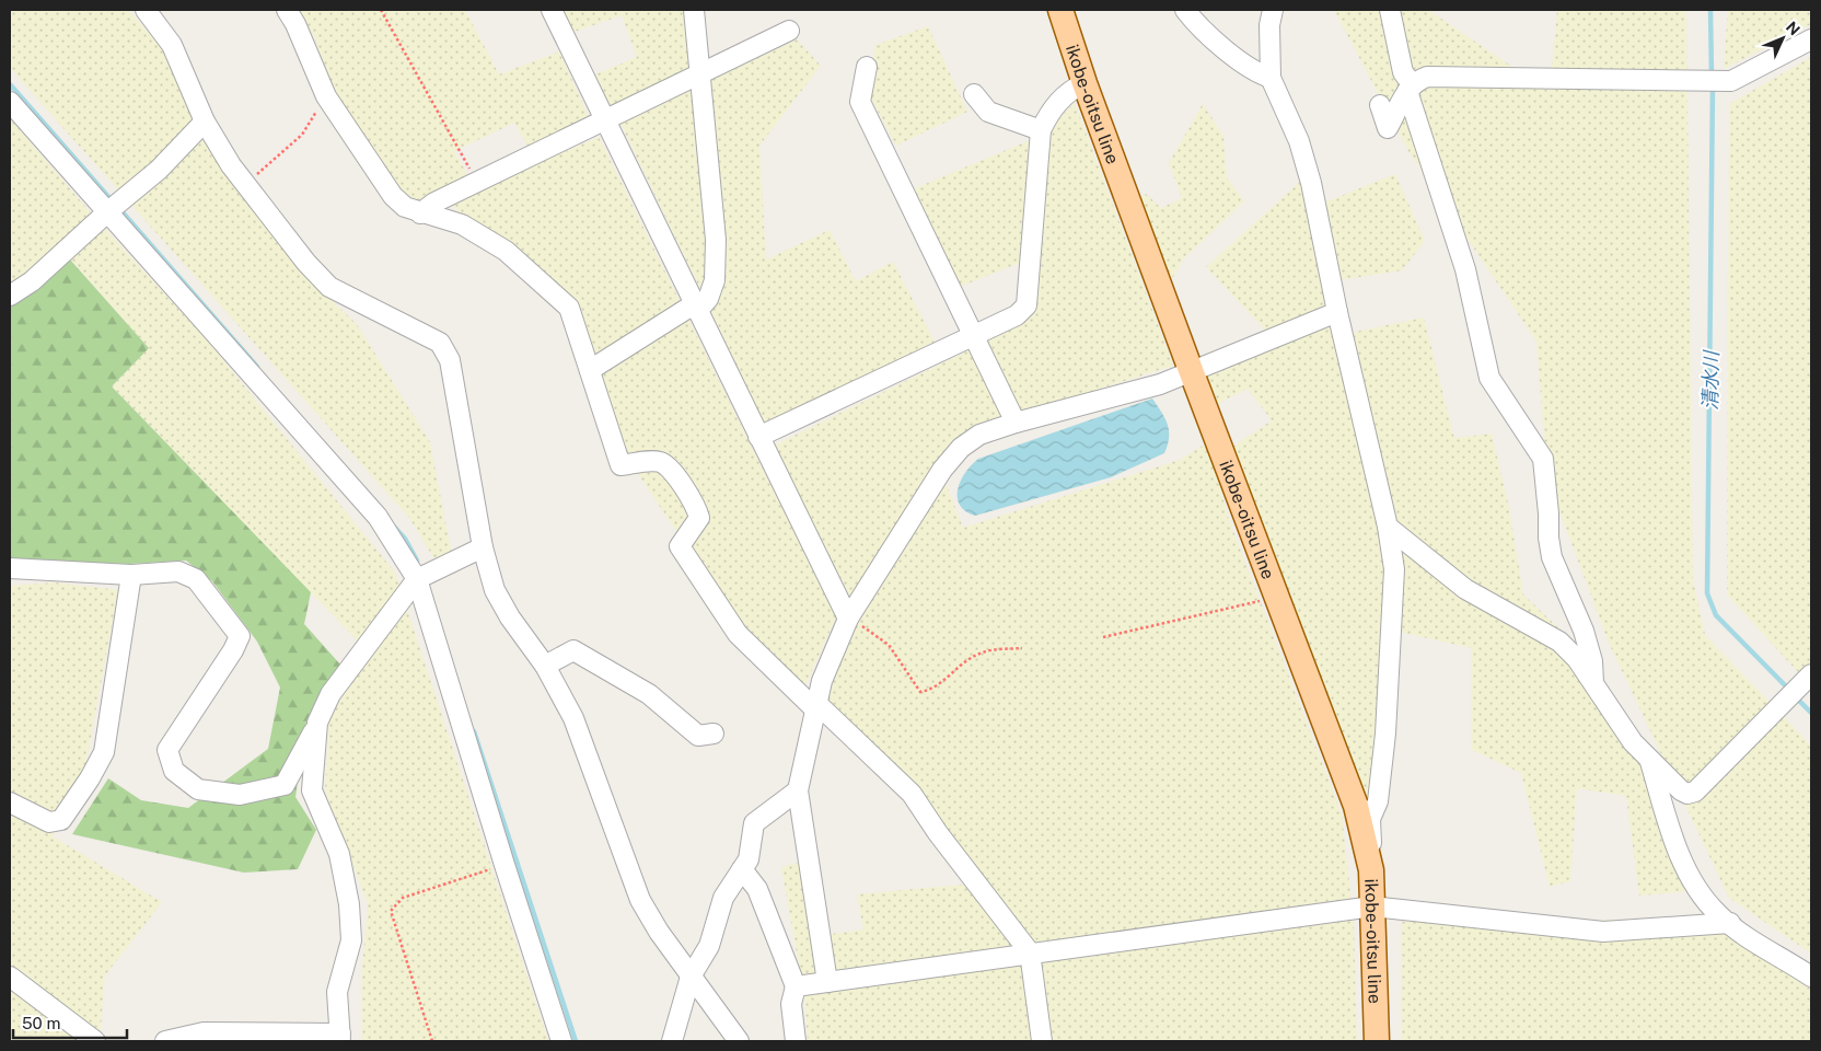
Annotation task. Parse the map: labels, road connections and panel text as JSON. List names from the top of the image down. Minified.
{"streets":{"main road":["ikobe-oitsu line"]},"water":["清水川"],"scale_bar":"50 m","north":"top right"}
